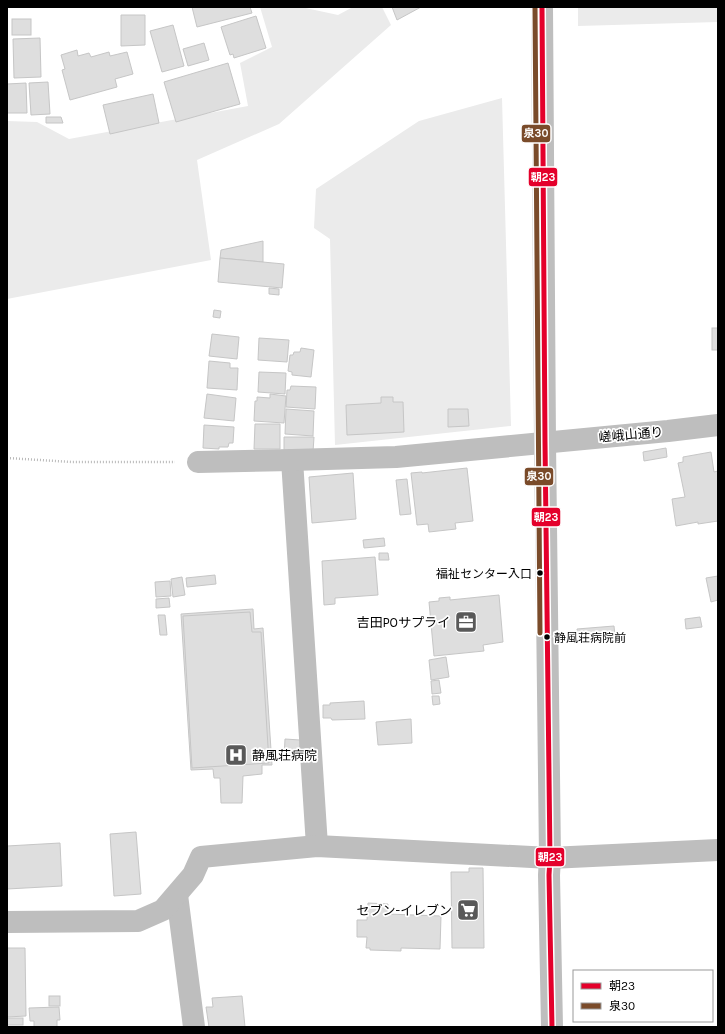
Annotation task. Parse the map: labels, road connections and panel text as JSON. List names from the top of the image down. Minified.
{"streets":{"street":["嵯峨山通り"]},"places":{"other":["福祉センター入口","静風荘病院前"],"office":["吉田POサプライ"],"hospital":["静風荘病院"],"supermarket":["セブン-イレブン"]},"lines":["transit line 朝23","transit line 泉30"],"legend":["朝23","泉30"]}
